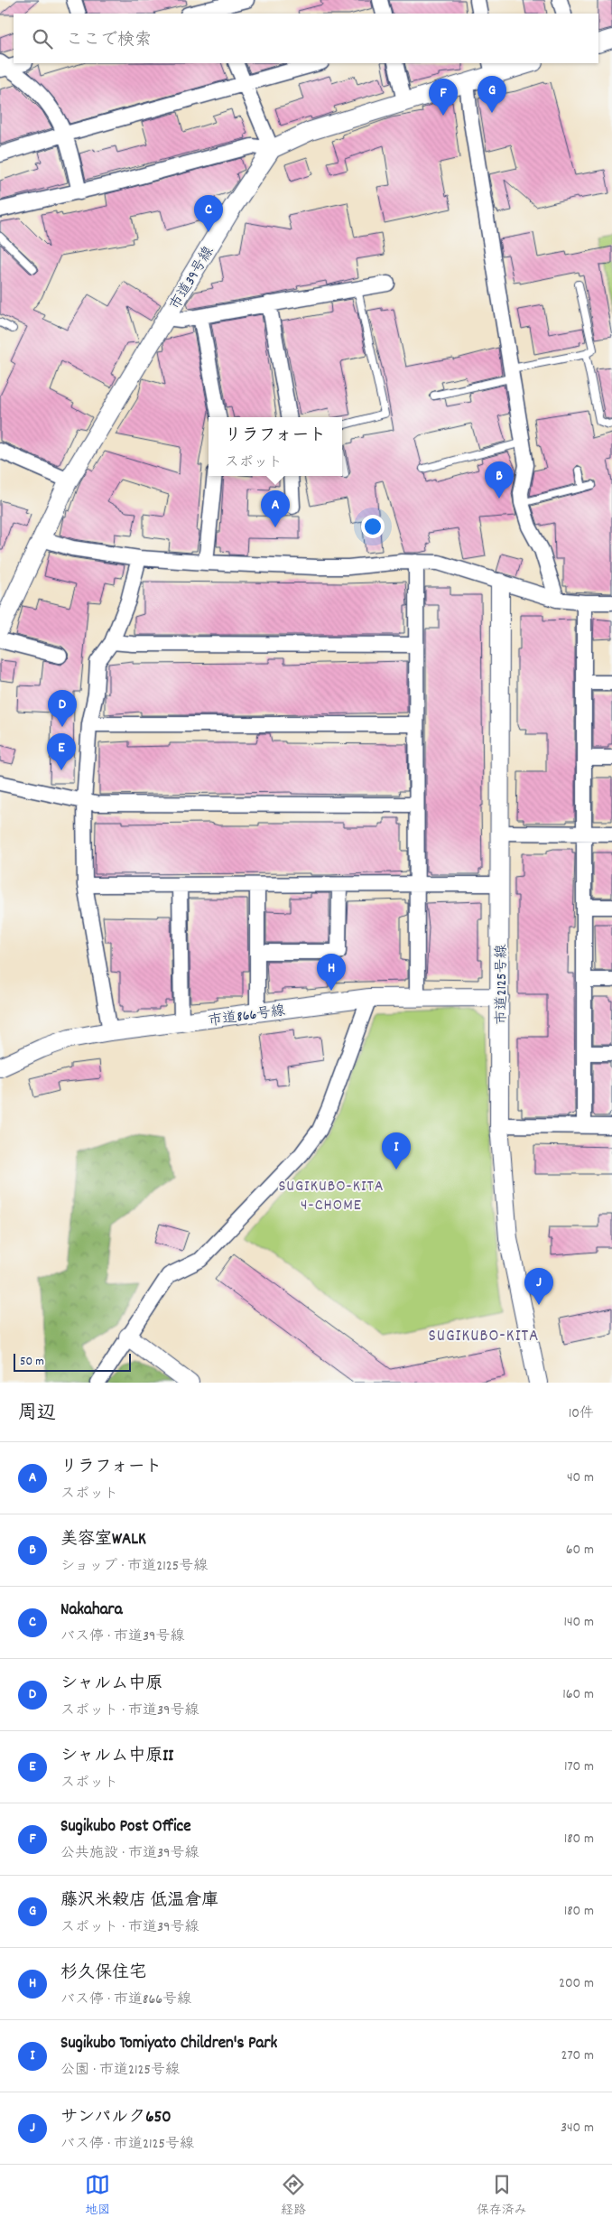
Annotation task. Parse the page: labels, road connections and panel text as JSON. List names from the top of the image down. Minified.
{"streets":{"street":["市道39号線","市道2125号線","市道866号線"]},"crossings":[["市道2125号線","市道866号線"]],"districts":["SUGIKUBO-KITA 4-CHOME","SUGIKUBO-KITA"],"scale_bar":"50 m","page":{"search":"ここで検索","pins":["G","F","C","B","A","D","E","H","I","J"],"popup":["リラフォート","スポット"],"scale":"50 m","heading":["周辺","10件"],"list":[{"mark":"A","name":"リラフォート","note":"スポット","value":"40 m"},{"mark":"B","name":"美容室WALK","note":"ショップ · 市道2125号線","value":"60 m"},{"mark":"C","name":"Nakahara","note":"バス停 · 市道39号線","value":"140 m"},{"mark":"D","name":"シャルム中原","note":"スポット · 市道39号線","value":"160 m"},{"mark":"E","name":"シャルム中原II","note":"スポット","value":"170 m"},{"mark":"F","name":"Sugikubo Post Office","note":"公共施設 · 市道39号線","value":"180 m"},{"mark":"G","name":"藤沢米穀店 低温倉庫","note":"スポット · 市道39号線","value":"180 m"},{"mark":"H","name":"杉久保住宅","note":"バス停 · 市道866号線","value":"200 m"},{"mark":"I","name":"Sugikubo Tomiyato Children's Park","note":"公園 · 市道2125号線","value":"270 m"},{"mark":"J","name":"サンパルク650","note":"バス停 · 市道2125号線","value":"340 m"}],"nav":["地図","経路","保存済み"]}}
